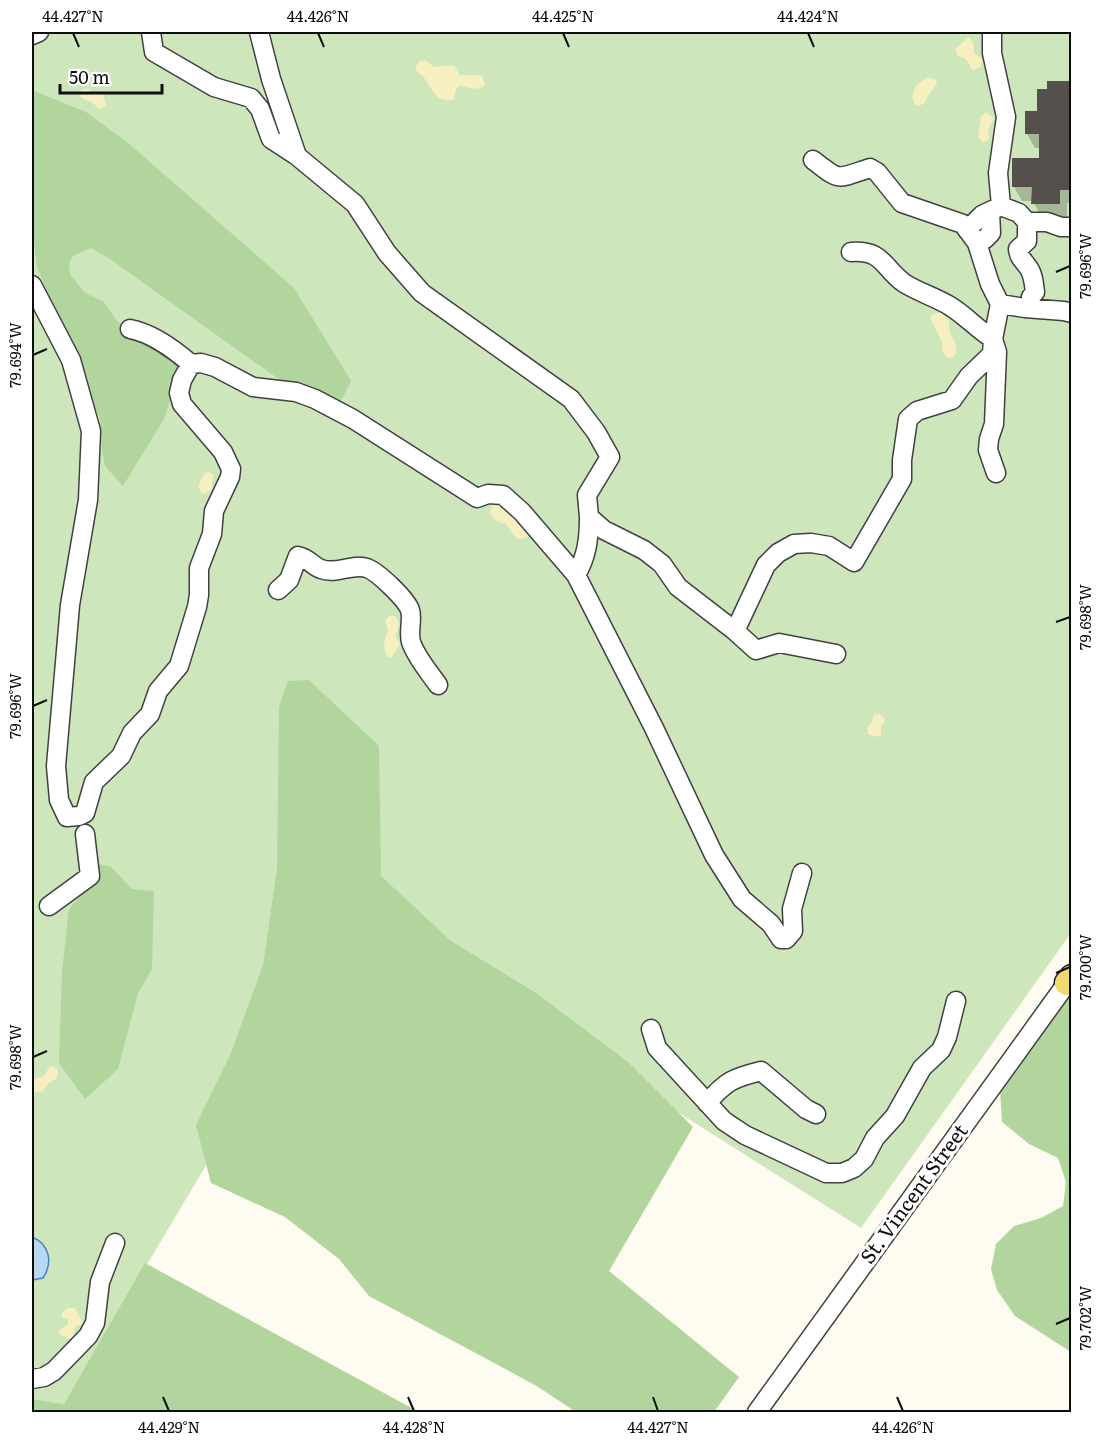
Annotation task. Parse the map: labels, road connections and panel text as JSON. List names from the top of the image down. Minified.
{"streets":{"street":["St. Vincent Street"]},"scale_bar":"50 m","coordinates":["44.427°N","44.426°N","44.425°N","44.424°N","79.696°W","79.694°W","79.698°W","79.700°W","79.702°W","44.429°N","44.428°N"]}
